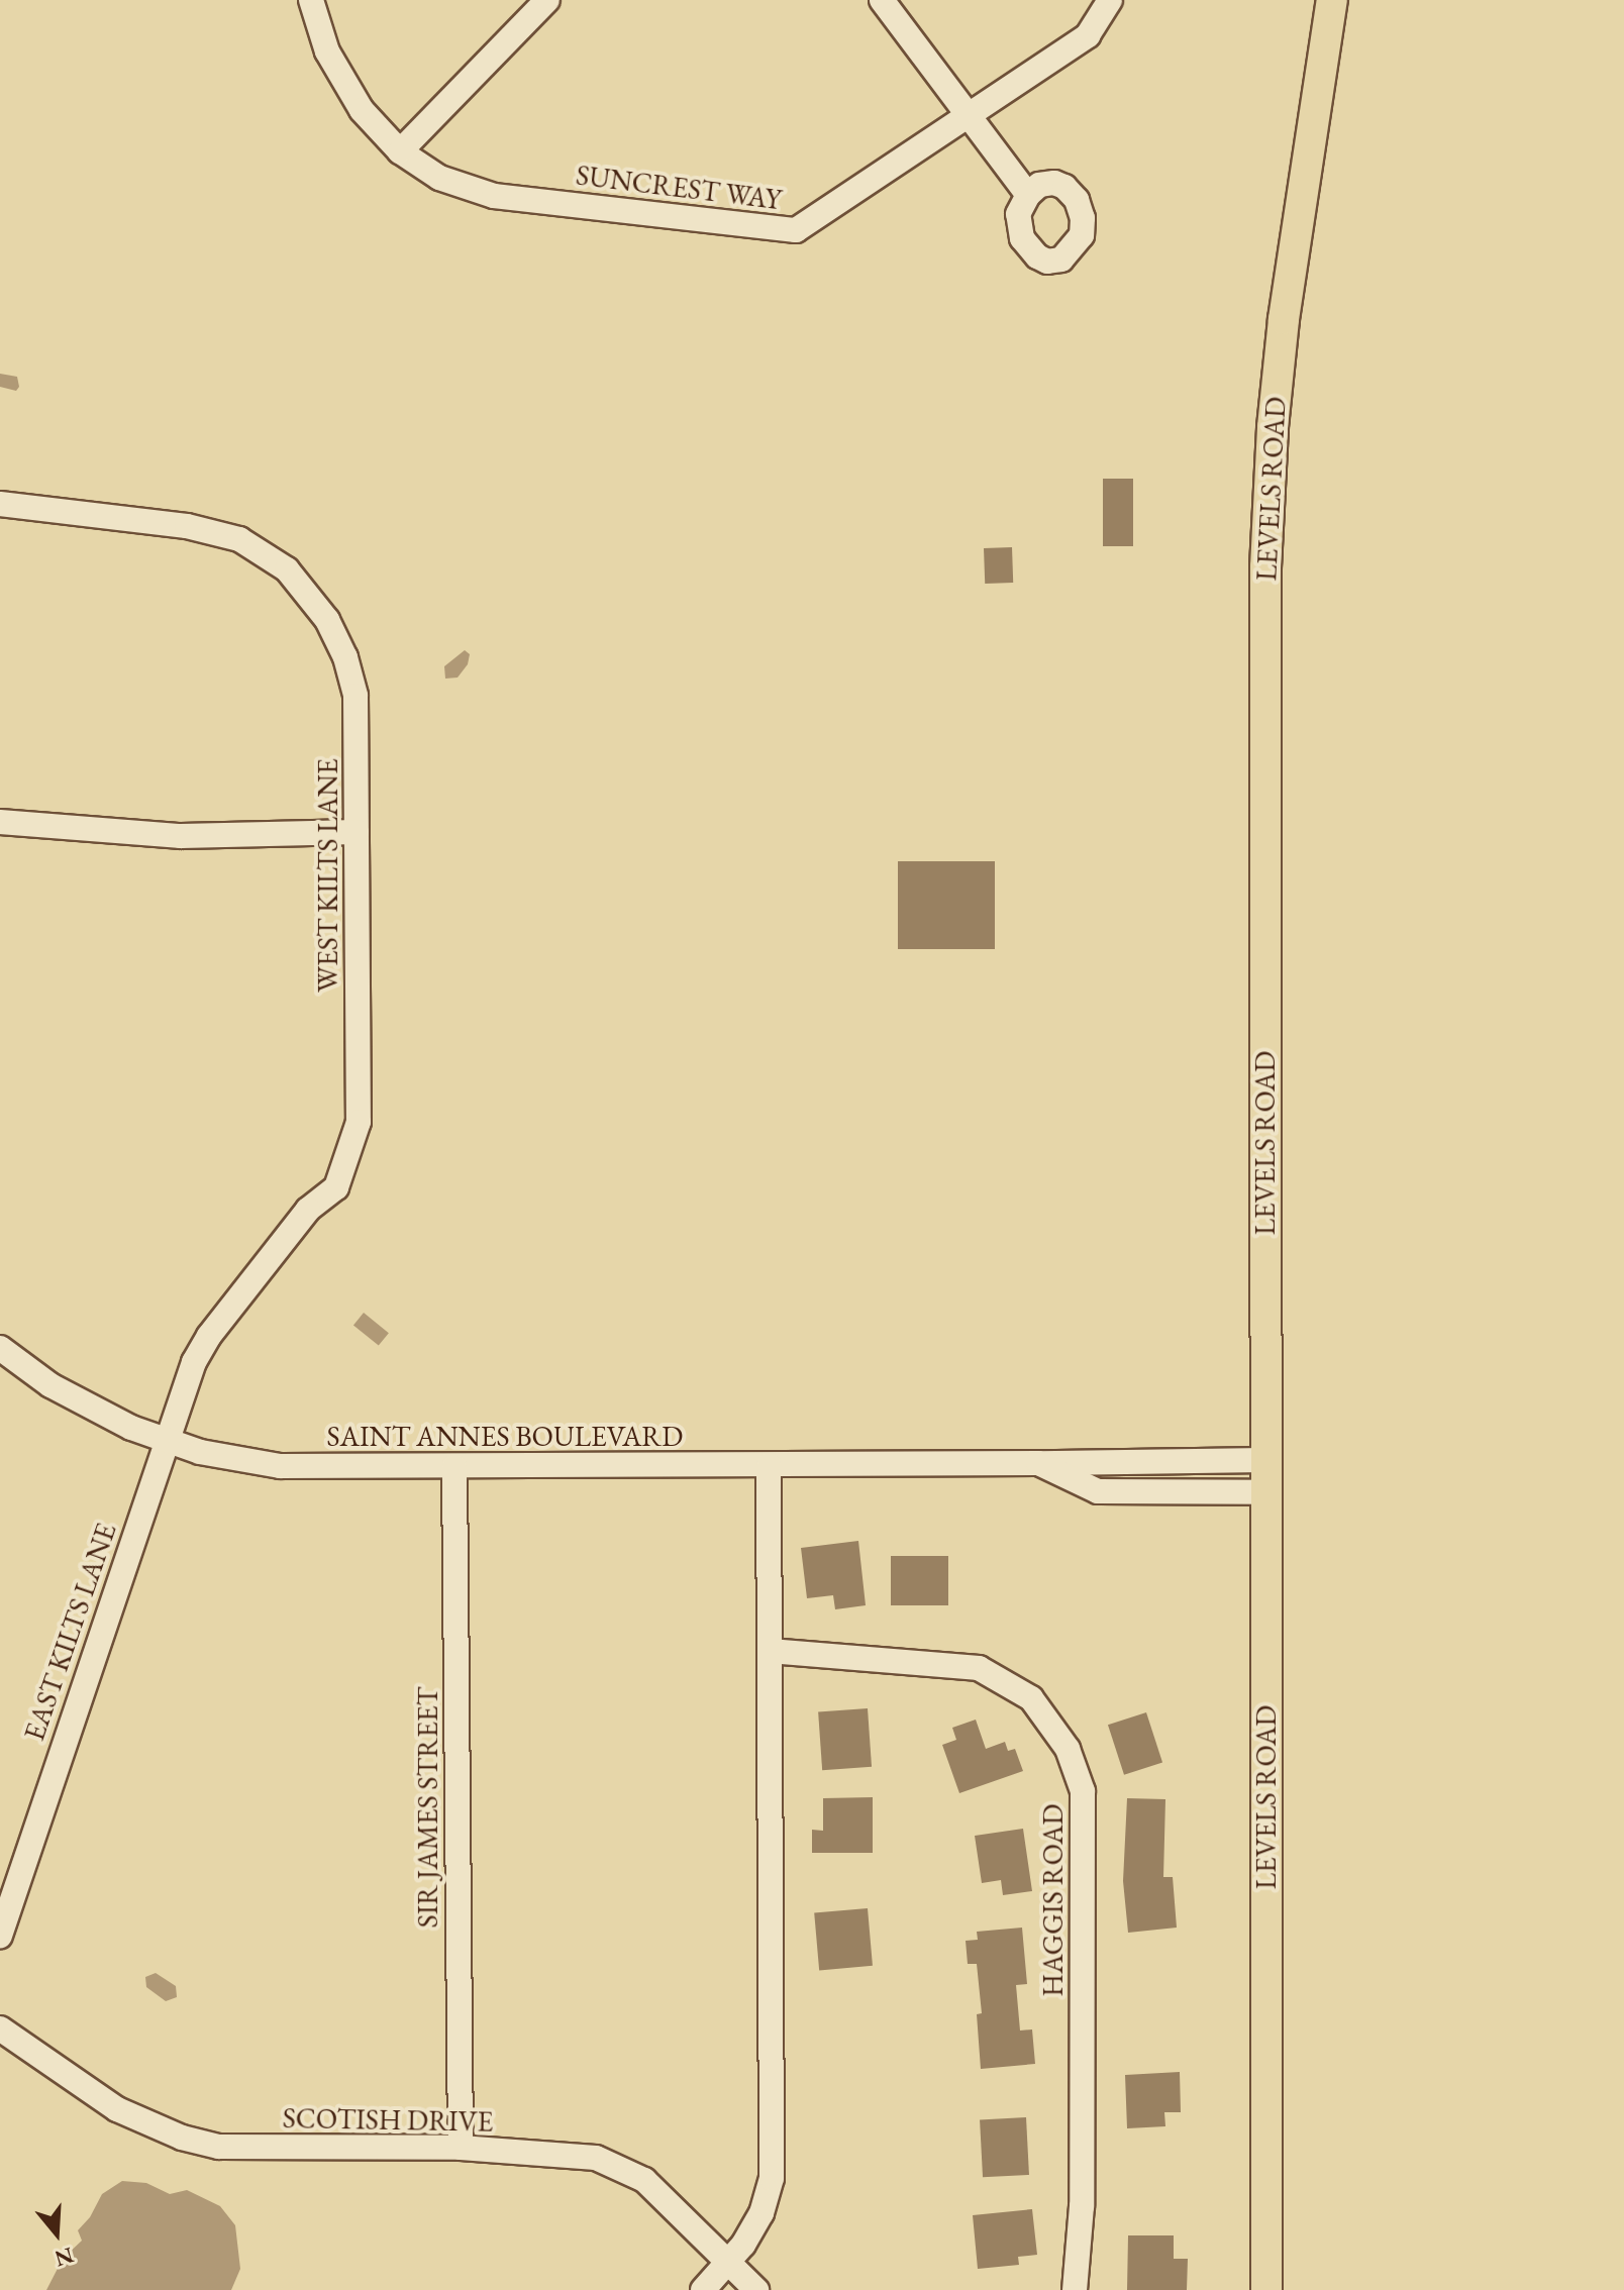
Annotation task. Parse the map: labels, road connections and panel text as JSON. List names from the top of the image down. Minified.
{"streets":{"main road":["LEVELS ROAD"],"street":["SUNCREST WAY","WEST KILTS LANE","SAINT ANNES BOULEVARD","EAST KILTS LANE","SIR JAMES STREET","HAGGIS ROAD","SCOTISH DRIVE"]},"crossings":[["LEVELS ROAD","SAINT ANNES BOULEVARD"],["WEST KILTS LANE","SAINT ANNES BOULEVARD"],["WEST KILTS LANE","EAST KILTS LANE"],["SAINT ANNES BOULEVARD","EAST KILTS LANE"],["SAINT ANNES BOULEVARD","SIR JAMES STREET"],["SIR JAMES STREET","SCOTISH DRIVE"]],"north":"bottom"}
